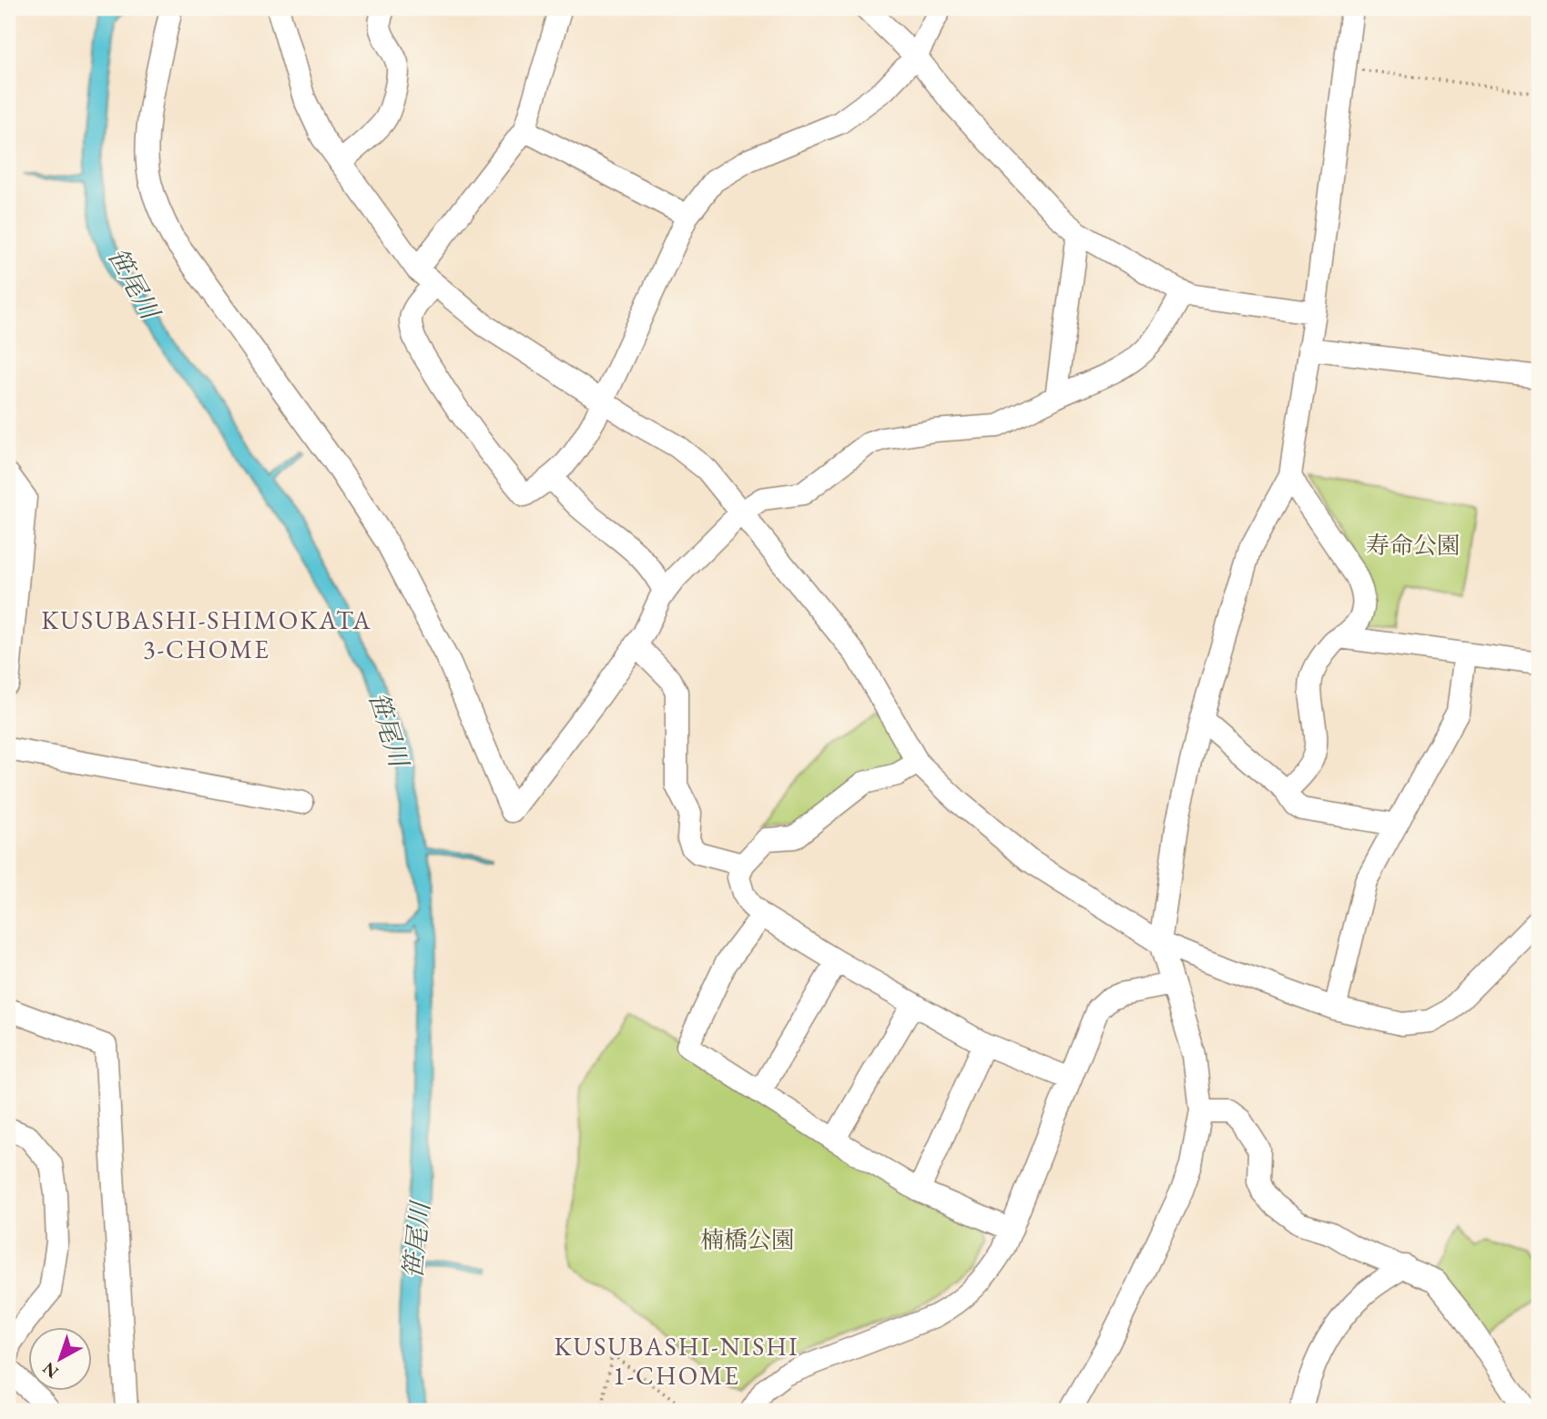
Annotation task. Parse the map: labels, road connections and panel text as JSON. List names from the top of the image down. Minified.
{"districts":["KUSUBASHI-SHIMOKATA 3-CHOME","KUSUBASHI-NISHI 1-CHOME"],"water":["笹尾川"],"parks":["寿命公園","楠橋公園"],"north":"bottom left"}
